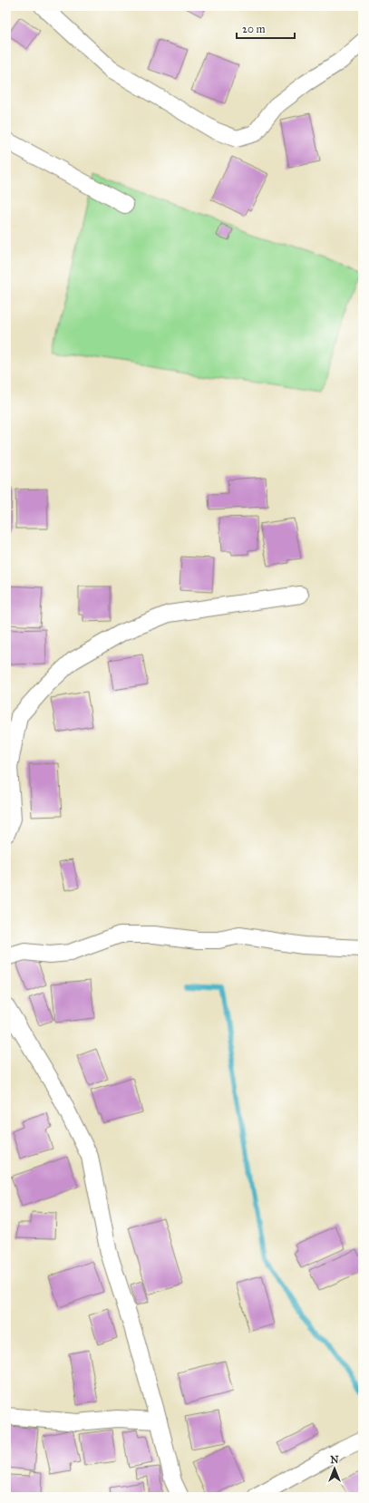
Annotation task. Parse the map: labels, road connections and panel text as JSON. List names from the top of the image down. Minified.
{"scale_bar":"20 m","north":"top"}
